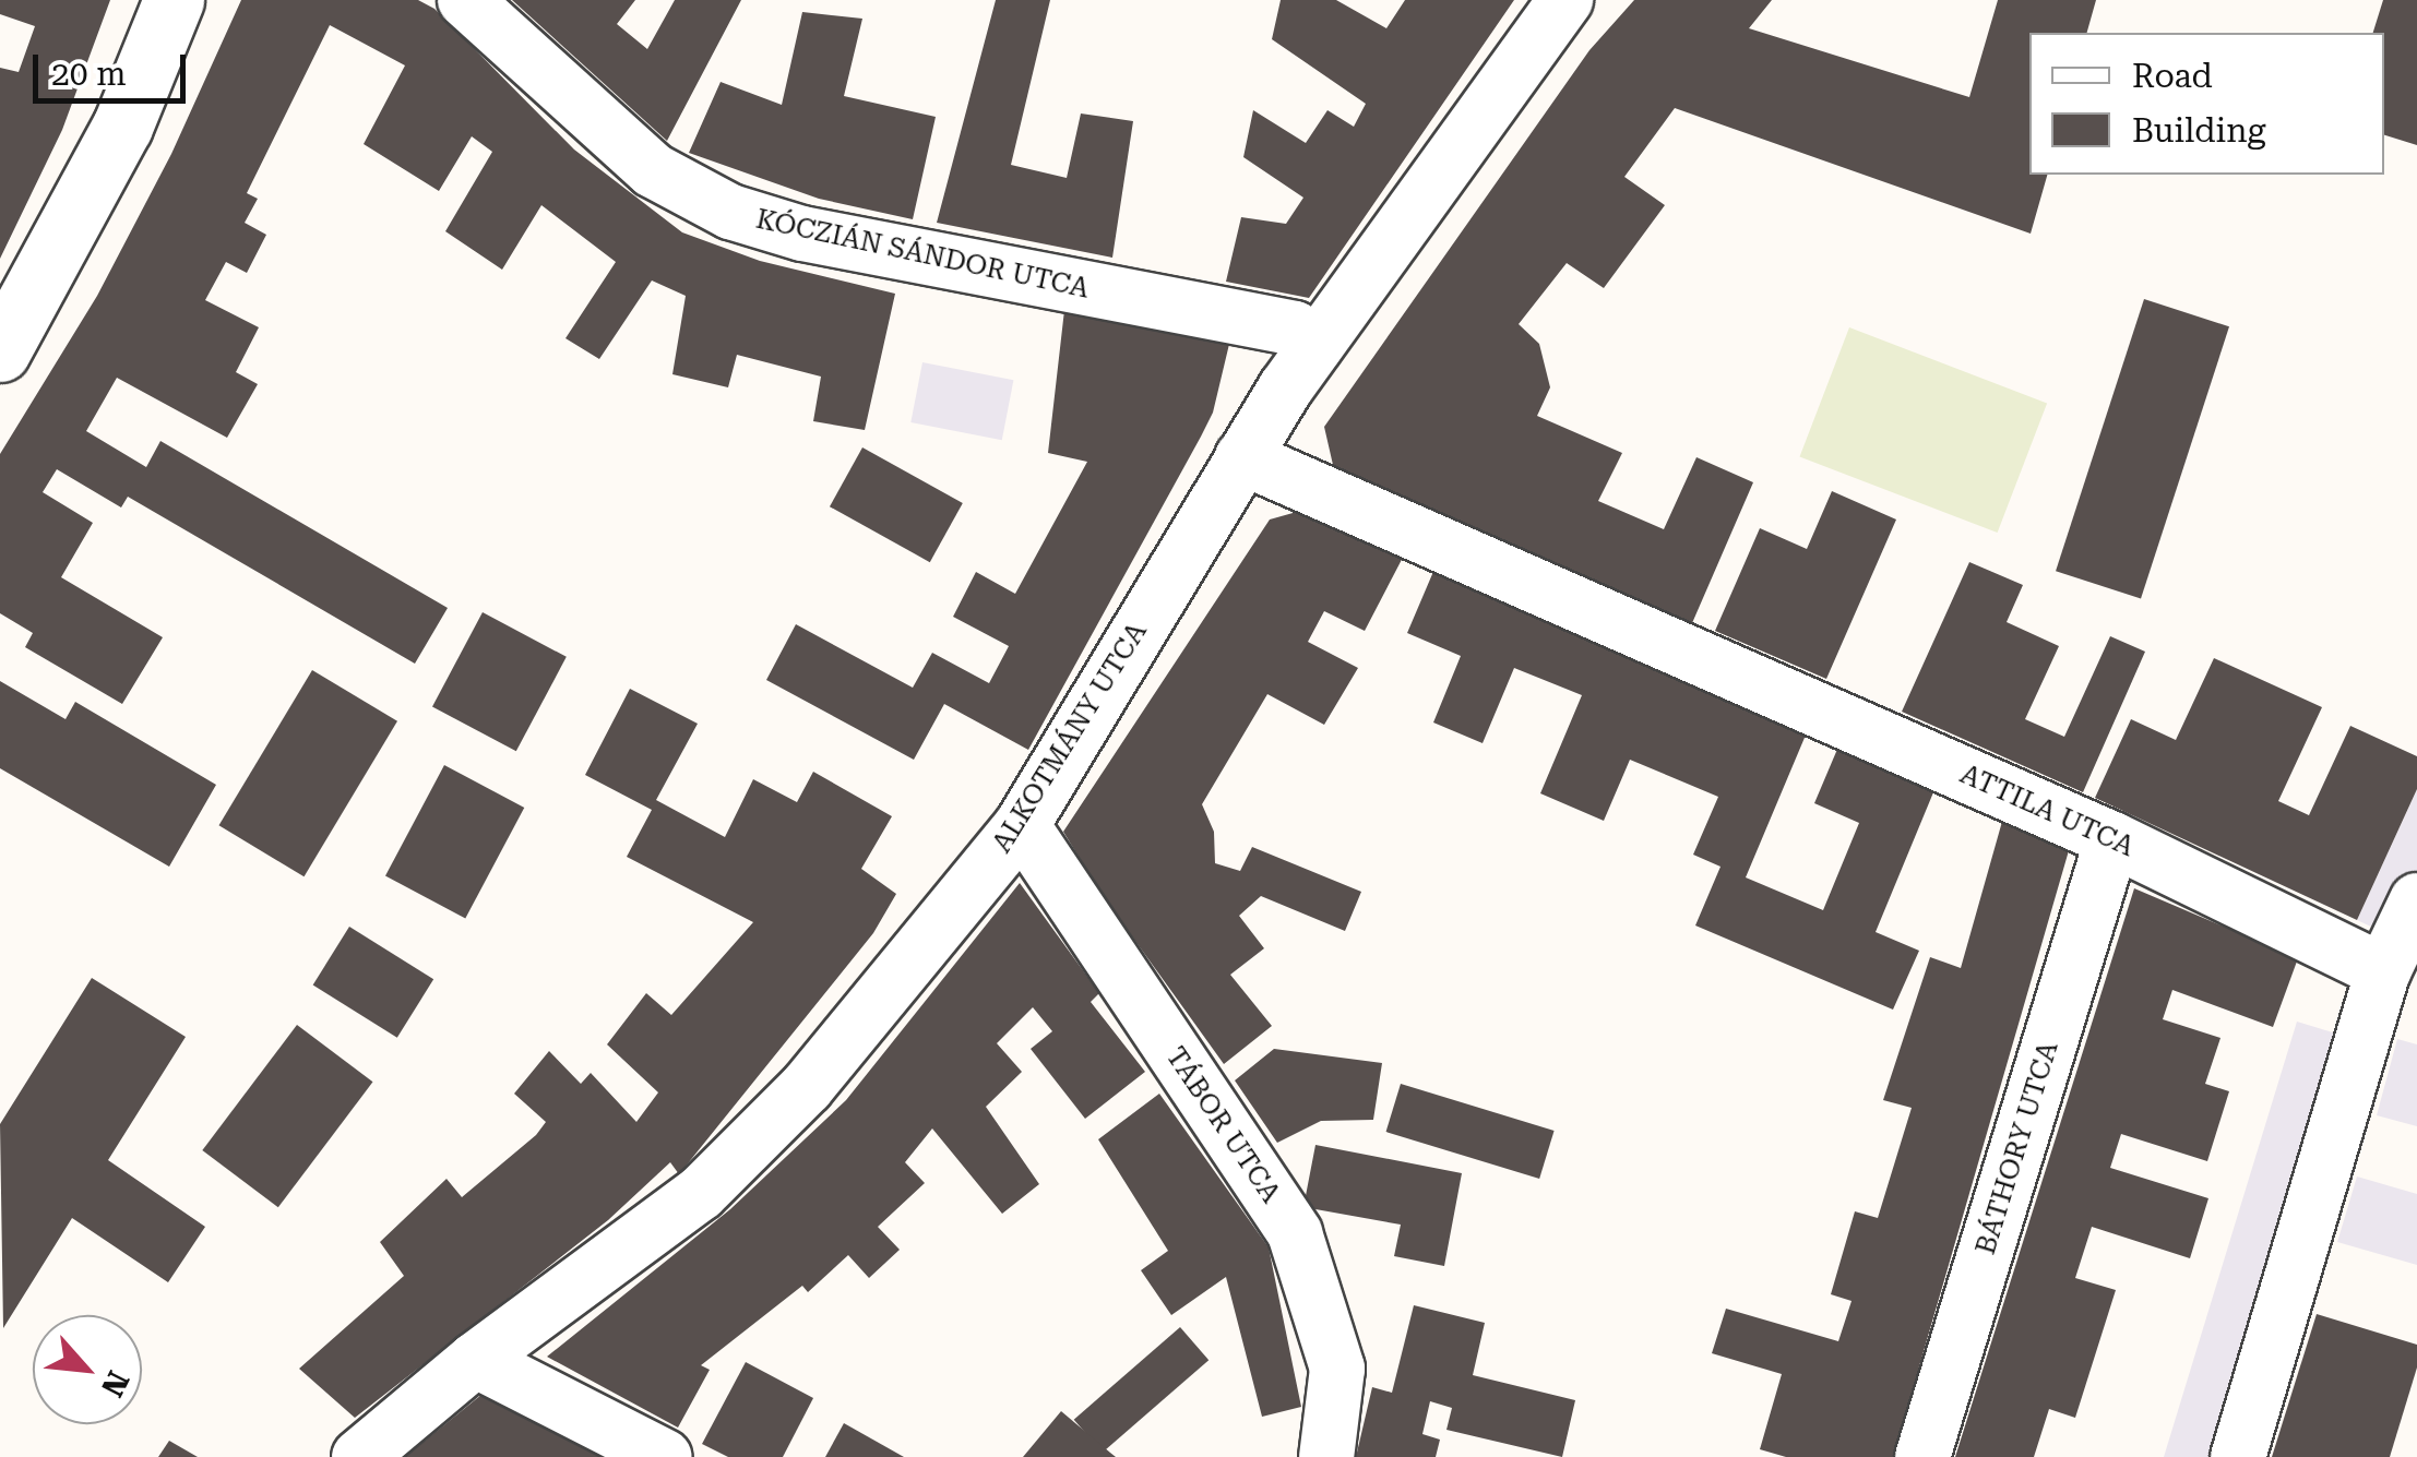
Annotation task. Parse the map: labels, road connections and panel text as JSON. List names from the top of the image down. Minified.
{"streets":{"street":["KÓCZIÁN SÁNDOR UTCA","ALKOTMÁNY UTCA","ATTILA UTCA","TÁBOR UTCA","BÁTHORY UTCA"]},"crossings":[["KÓCZIÁN SÁNDOR UTCA","ALKOTMÁNY UTCA"],["ALKOTMÁNY UTCA","ATTILA UTCA"],["ALKOTMÁNY UTCA","TÁBOR UTCA"],["ATTILA UTCA","BÁTHORY UTCA"]],"legend":["Road","Building"],"scale_bar":"20 m","north":"bottom right"}
